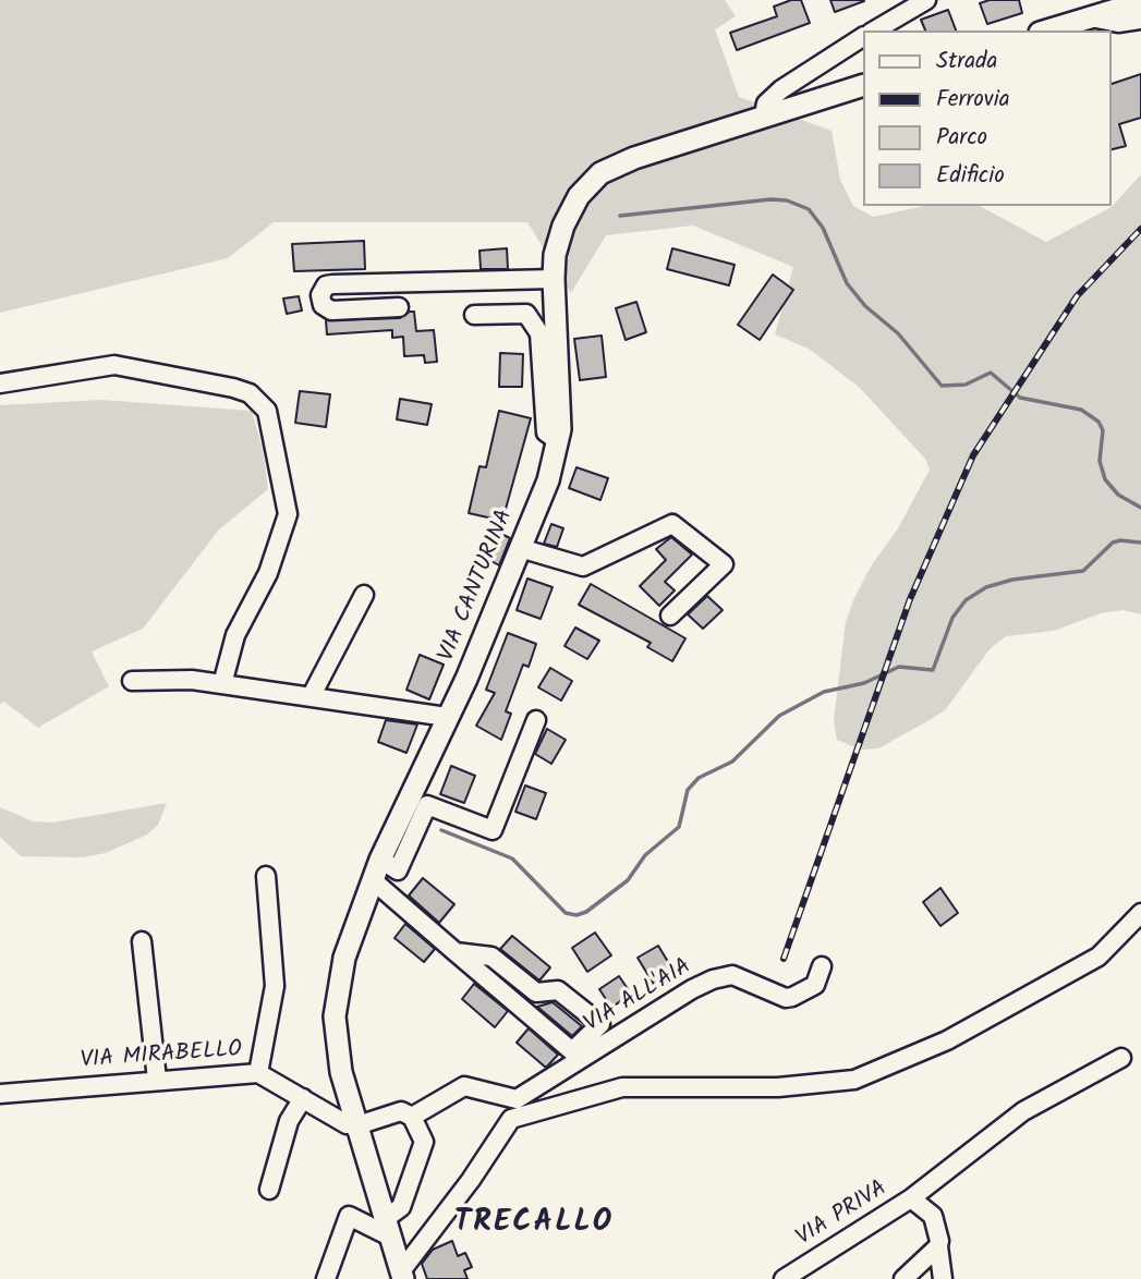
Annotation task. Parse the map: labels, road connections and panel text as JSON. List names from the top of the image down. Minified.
{"streets":{"main road":["VIA CANTURINA"],"street":["VIA ALL'AIA","VIA MIRABELLO","VIA PRIVA"]},"crossings":[["VIA CANTURINA","VIA MIRABELLO"]],"districts":["TRECALLO"],"legend":["Strada","Ferrovia","Parco","Edificio"]}
